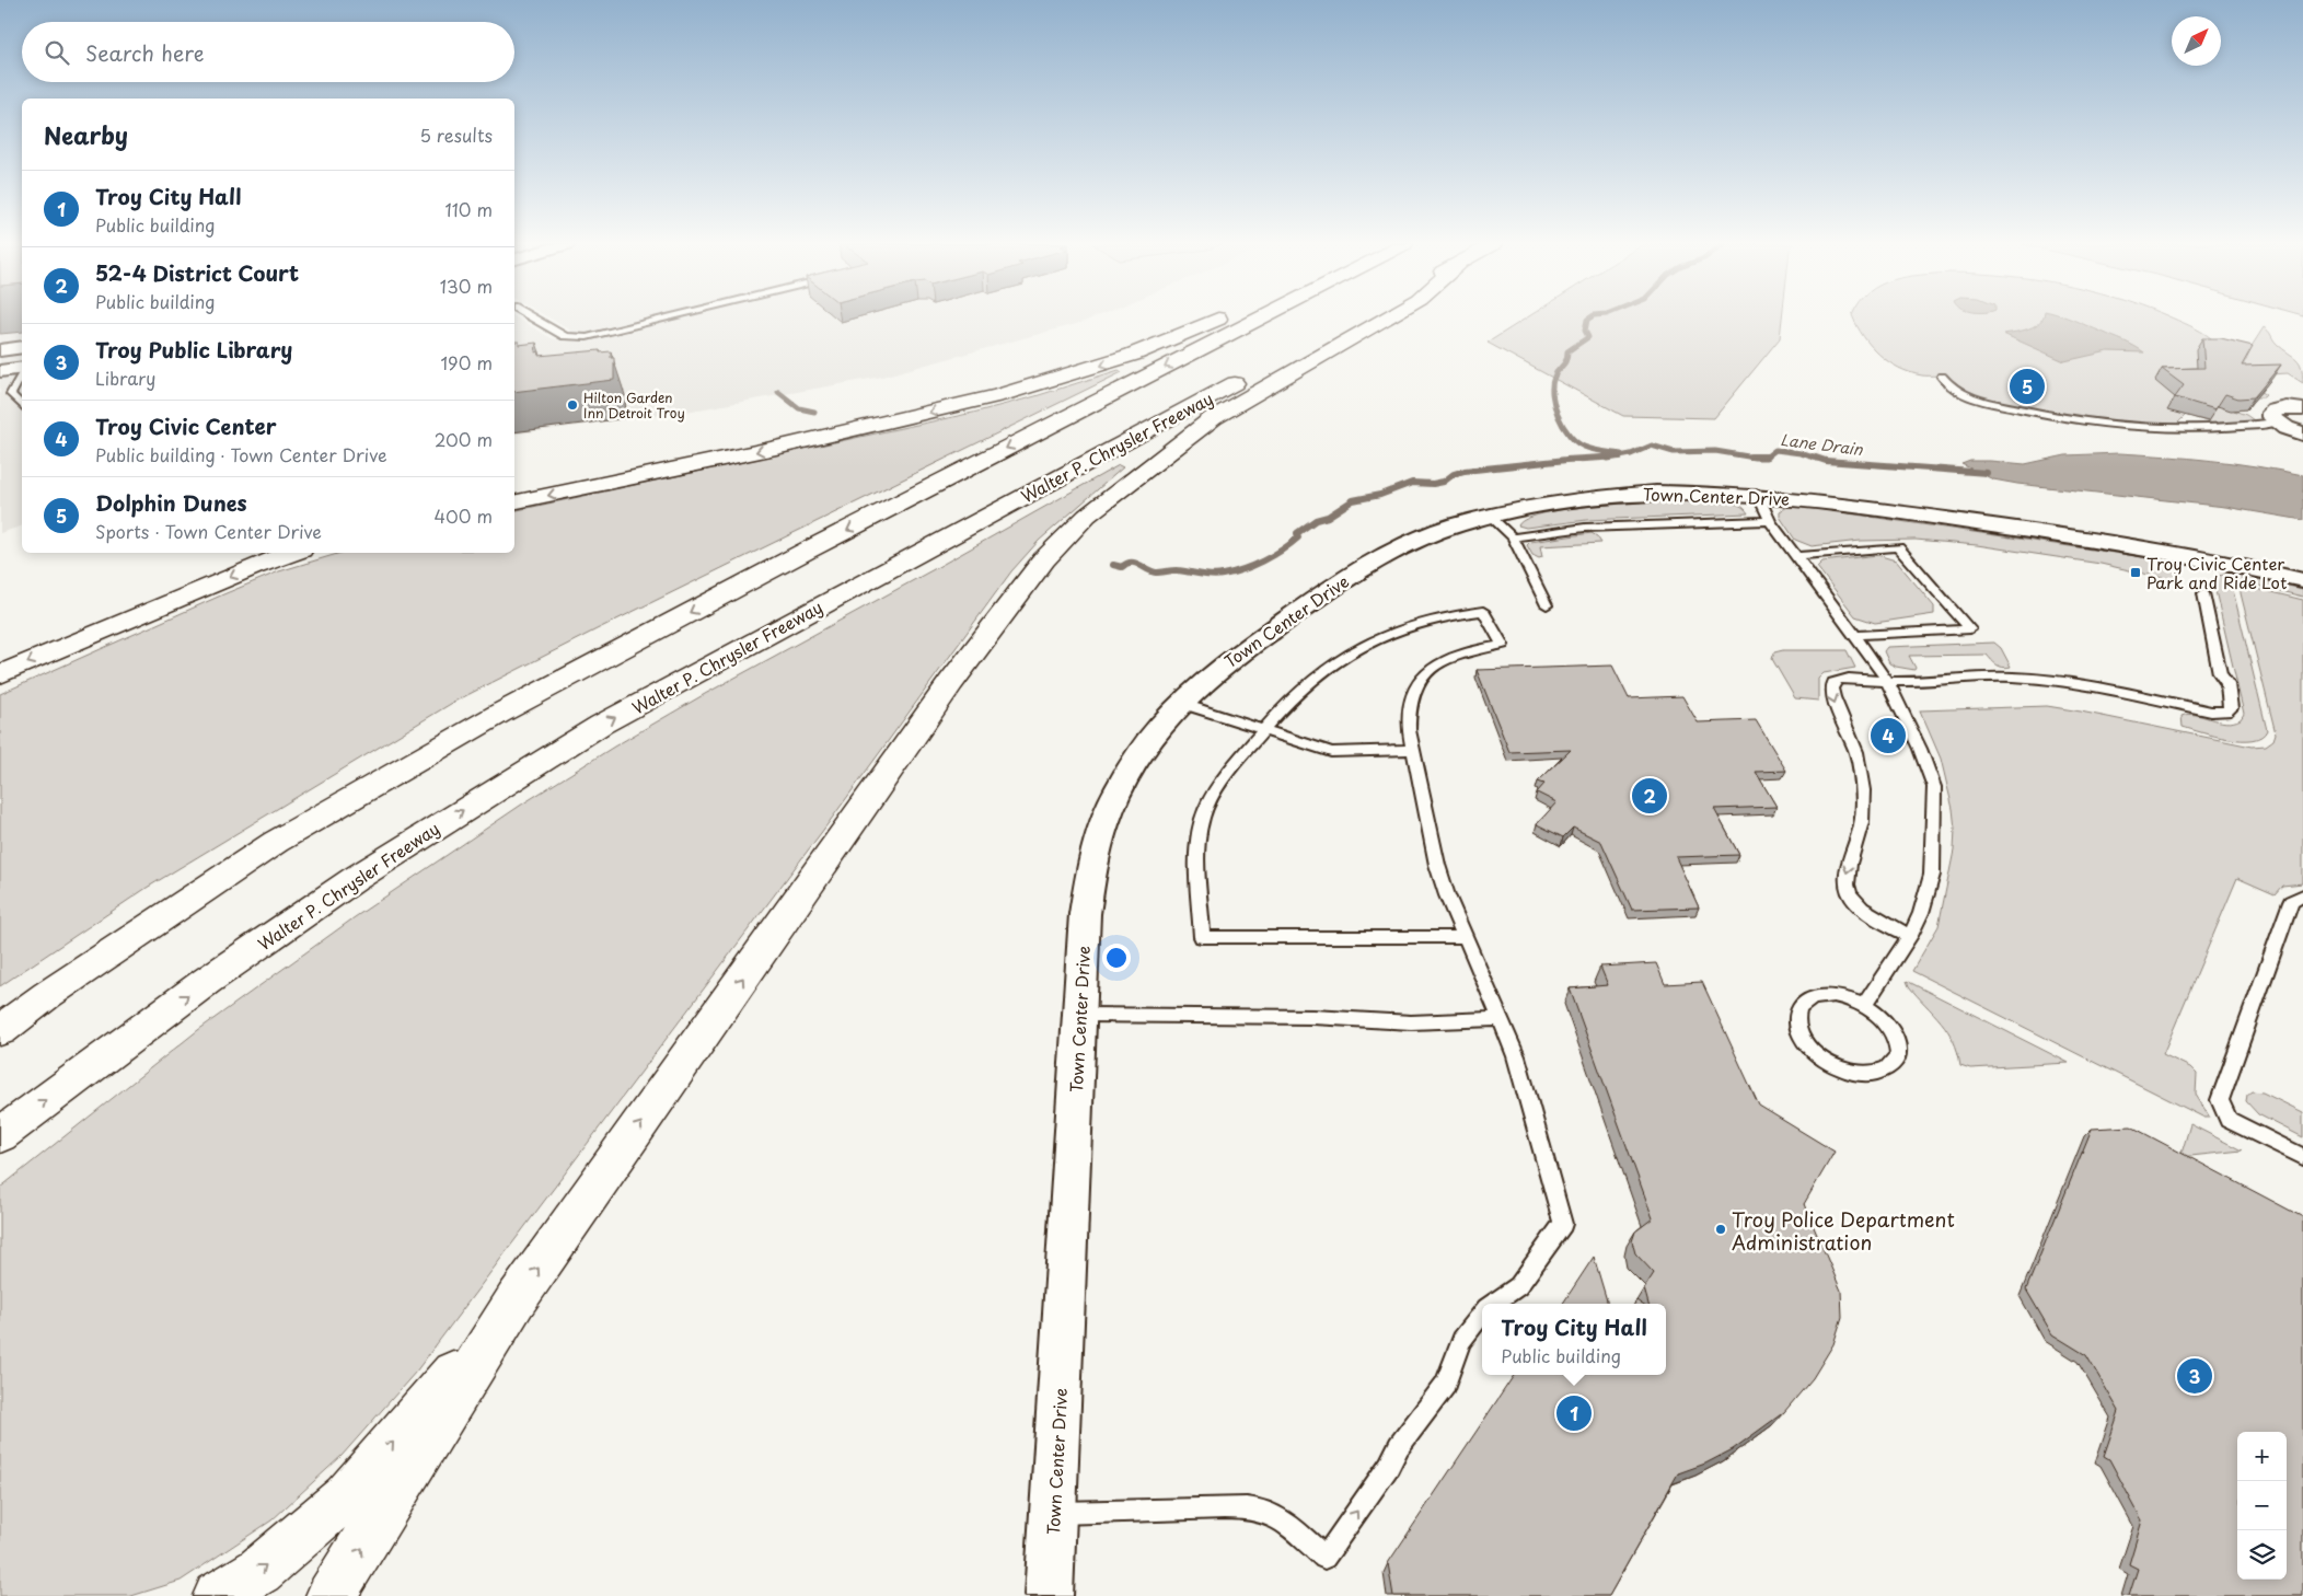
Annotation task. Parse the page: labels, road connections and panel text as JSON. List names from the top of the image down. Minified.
{"streets":{"highway":["Walter P. Chrysler Freeway"],"street":["Town Center Drive"]},"water":["Lane Drain"],"places":{"other":["Hilton Garden Inn Detroit Troy","Troy Police Department Administration"],"transit":["Troy Civic Center Park and Ride Lot"]},"north":"top right","page":{"search":"Search here","heading":["Nearby","5 results"],"list":[{"mark":"1","name":"Troy City Hall","note":"Public building","value":"110 m"},{"mark":"2","name":"52-4 District Court","note":"Public building","value":"130 m"},{"mark":"3","name":"Troy Public Library","note":"Library","value":"190 m"},{"mark":"4","name":"Troy Civic Center","note":"Public building · Town Center Drive","value":"200 m"},{"mark":"5","name":"Dolphin Dunes","note":"Sports · Town Center Drive","value":"400 m"}],"pins":["5","4","2","3","1"],"popup":["Troy City Hall","Public building"],"map_buttons":["+","−"]}}
